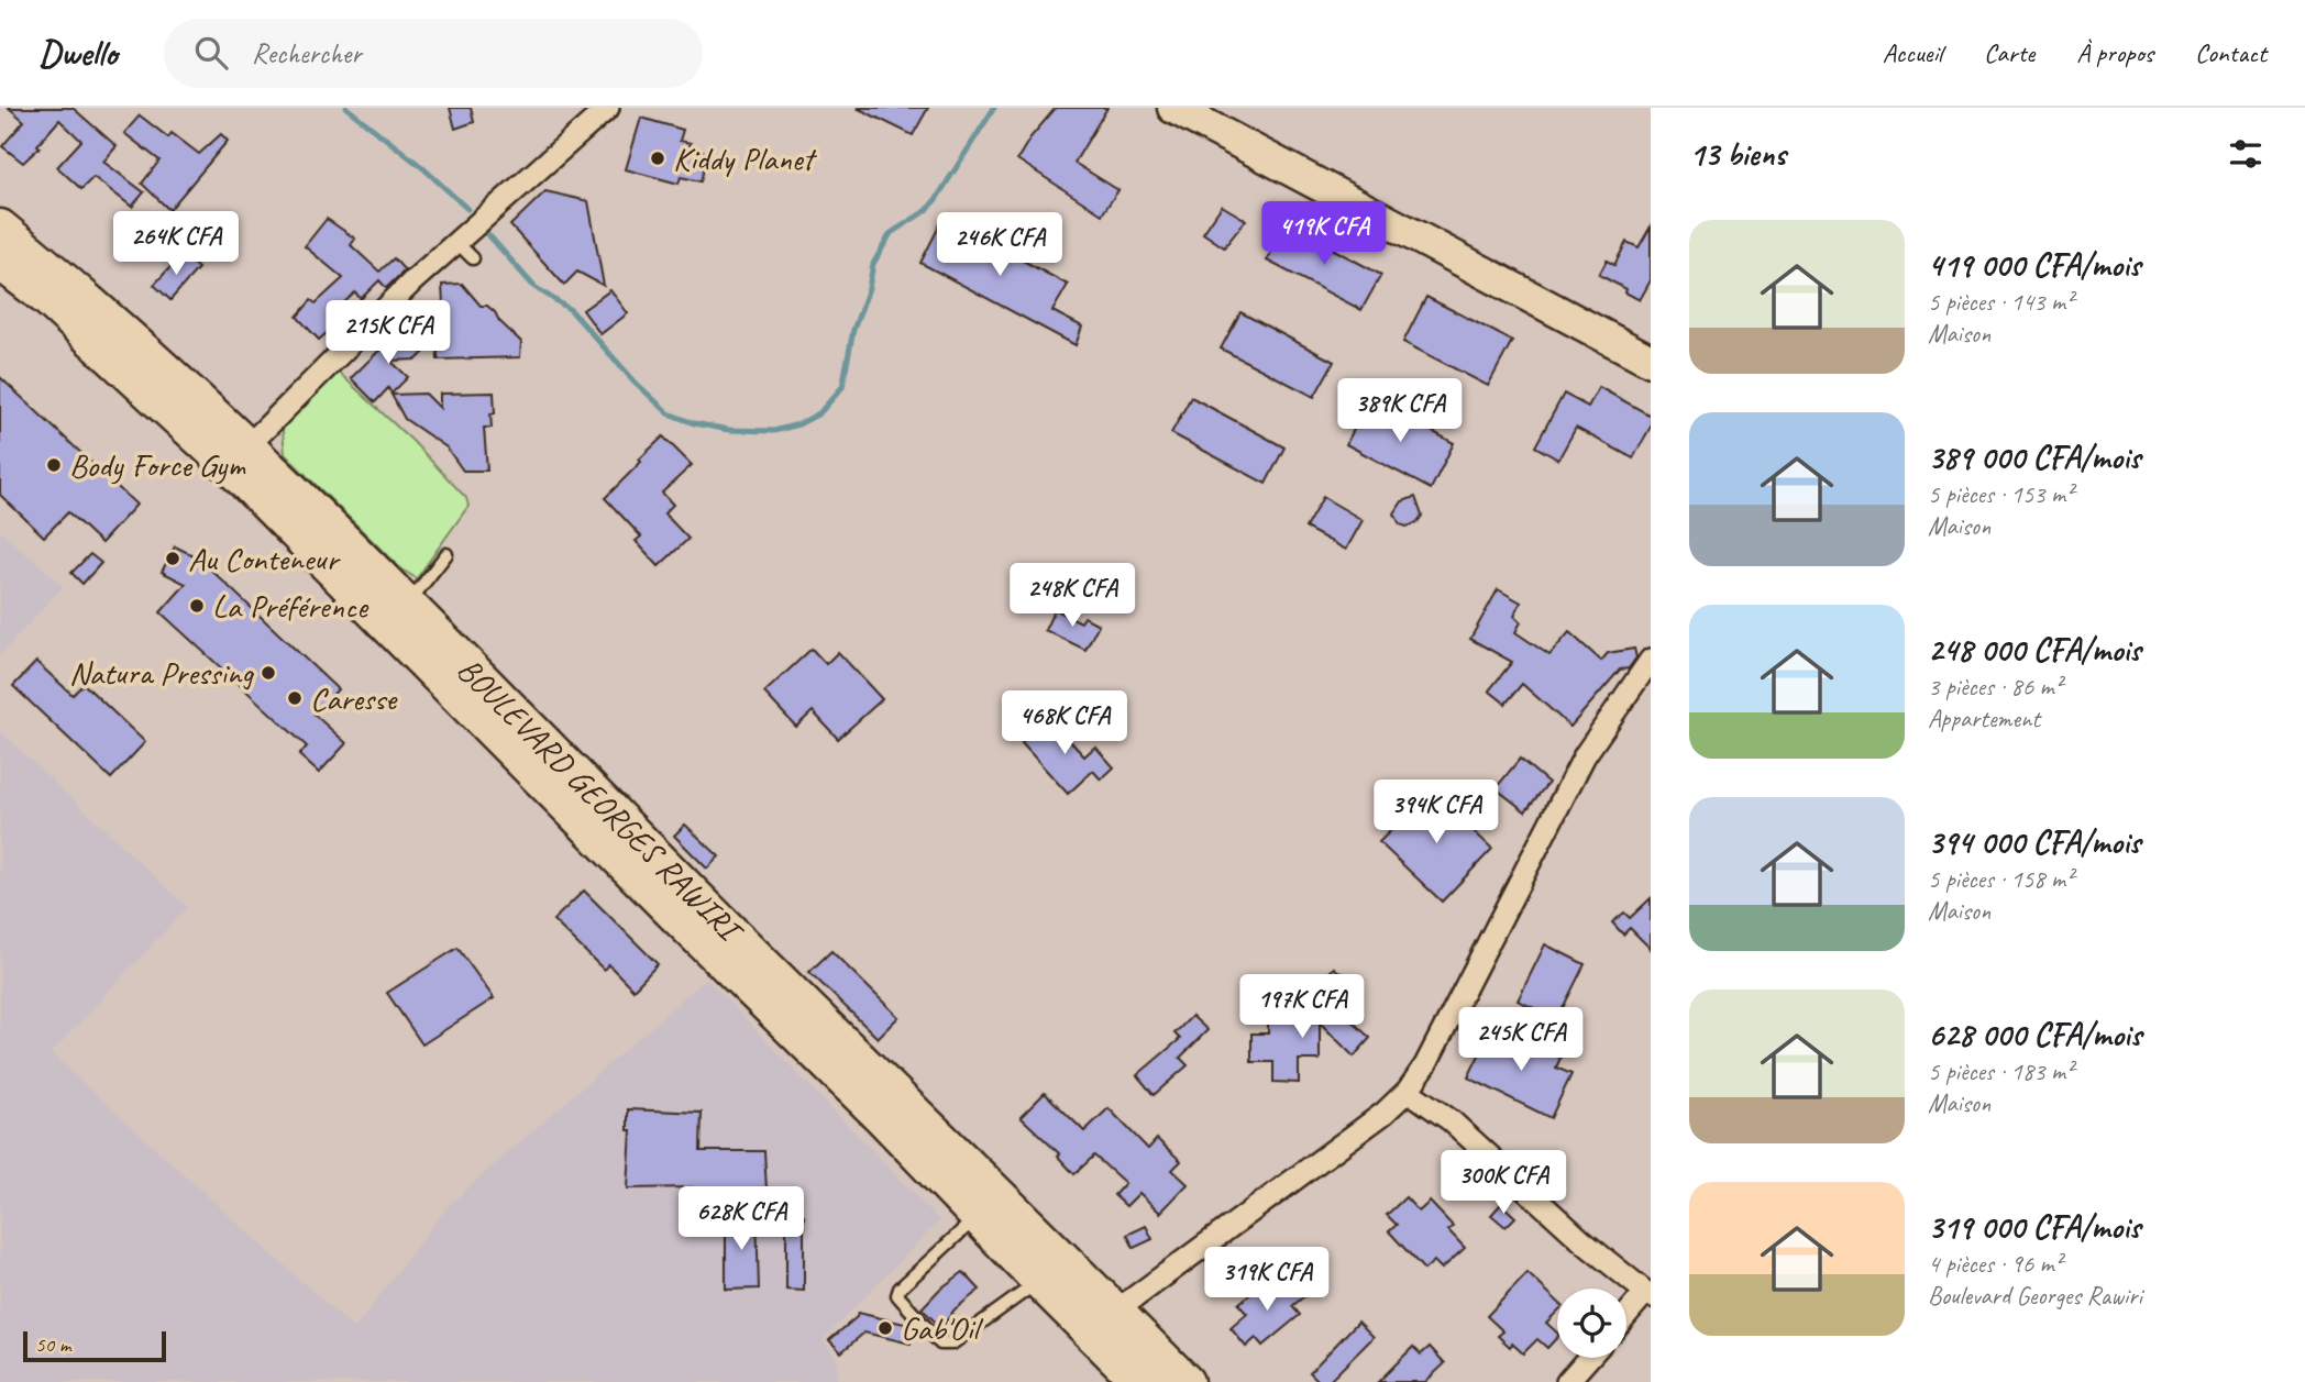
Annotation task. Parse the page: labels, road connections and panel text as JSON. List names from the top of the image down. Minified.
{"streets":{"main road":["BOULEVARD GEORGES RAWIRI"]},"places":["Kiddy Planet","Body Force Gym","Au Conteneur","La Préférence","Natura Pressing","Caresse","Gab'Oil"],"scale_bar":"50 m","page":{"header":"Dwello","search":"Rechercher","nav":["Accueil","Carte","À propos","Contact"],"heading":"13 biens","list":[{"name":"419 000 CFA/mois","note":"5 pièces · 143 m² · Maison"},{"name":"389 000 CFA/mois","note":"5 pièces · 153 m² · Maison"},{"name":"248 000 CFA/mois","note":"3 pièces · 86 m² · Appartement"},{"name":"394 000 CFA/mois","note":"5 pièces · 158 m² · Maison"},{"name":"628 000 CFA/mois","note":"5 pièces · 183 m² · Maison"},{"name":"319 000 CFA/mois","note":"4 pièces · 96 m² · Boulevard Georges Rawiri"}],"price":["419K CFA","264K CFA","246K CFA","215K CFA","389K CFA","248K CFA","468K CFA","394K CFA","197K CFA","245K CFA","300K CFA","628K CFA","319K CFA"],"scale":"50 m"}}
